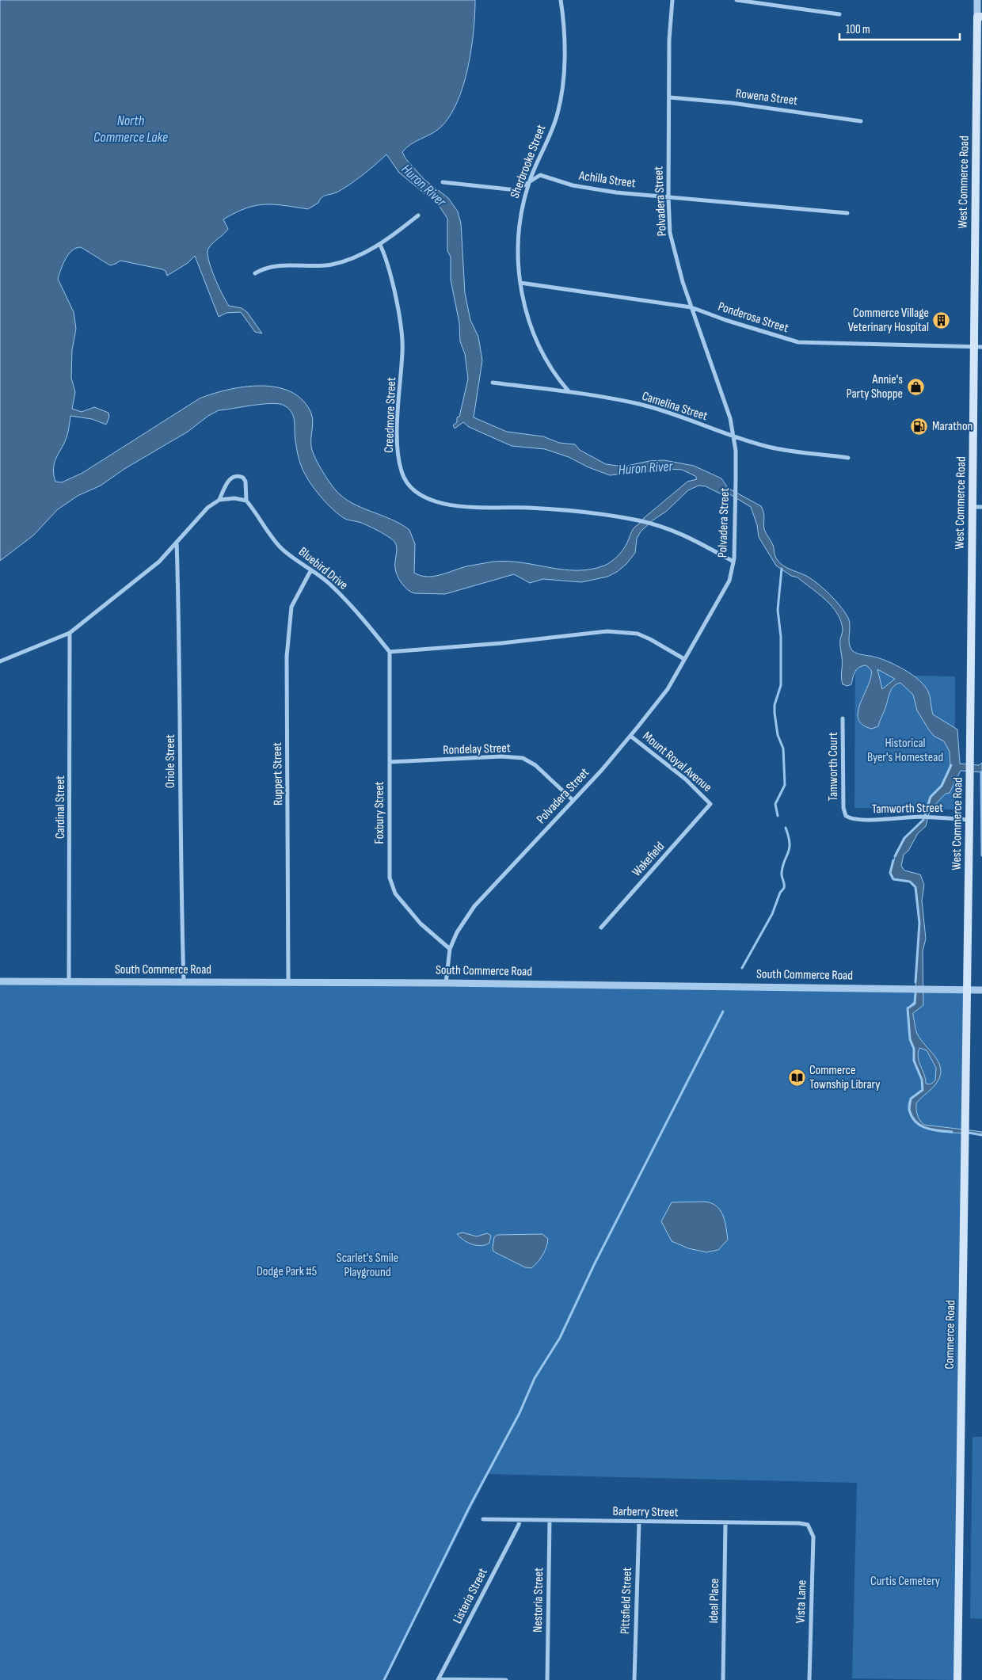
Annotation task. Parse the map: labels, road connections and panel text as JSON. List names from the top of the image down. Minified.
{"streets":{"main road":["West Commerce Road","Commerce Road"],"street":["Rowena Street","Sherbrooke Street","Achilla Street","Polvadera Street","Ponderosa Street","Camelina Street","Creedmore Street","Bluebird Drive","Rondelay Street","Oriole Street","Mount Royal Avenue","Tamworth Court","Ruppert Street","Cardinal Street","Tamworth Street","Foxbury Street","Wakefield","South Commerce Road","Barberry Street","Listeria Street","Nestoria Street","Pittsfield Street","Ideal Place","Vista Lane"]},"crossings":[["Rowena Street","Polvadera Street"],["Sherbrooke Street","Achilla Street"],["Sherbrooke Street","Ponderosa Street"],["Sherbrooke Street","Camelina Street"],["Achilla Street","Polvadera Street"],["West Commerce Road","Ponderosa Street"],["West Commerce Road","Tamworth Street"],["West Commerce Road","South Commerce Road"],["West Commerce Road","Commerce Road"],["Polvadera Street","Ponderosa Street"],["Polvadera Street","Camelina Street"],["Polvadera Street","Creedmore Street"],["Polvadera Street","Rondelay Street"],["Polvadera Street","Mount Royal Avenue"],["Polvadera Street","Foxbury Street"],["Polvadera Street","South Commerce Road"],["Bluebird Drive","Ruppert Street"],["Bluebird Drive","Foxbury Street"],["Rondelay Street","Foxbury Street"],["Oriole Street","South Commerce Road"],["Mount Royal Avenue","Wakefield"],["Tamworth Court","Tamworth Street"],["Ruppert Street","South Commerce Road"],["Cardinal Street","South Commerce Road"],["South Commerce Road","Commerce Road"],["Barberry Street","Listeria Street"],["Barberry Street","Nestoria Street"],["Barberry Street","Pittsfield Street"],["Barberry Street","Ideal Place"],["Barberry Street","Vista Lane"]],"water":["North Commerce Lake","Huron River"],"parks":["Historical Byer's Homestead","Scarlet's Smile Playground","Dodge Park #5","Curtis Cemetery"],"places":{"building":["Commerce Village Veterinary Hospital"],"shop":["Annie's Party Shoppe"],"fuel station":["Marathon"],"library":["Commerce Township Library"]},"scale_bar":"100 m"}
